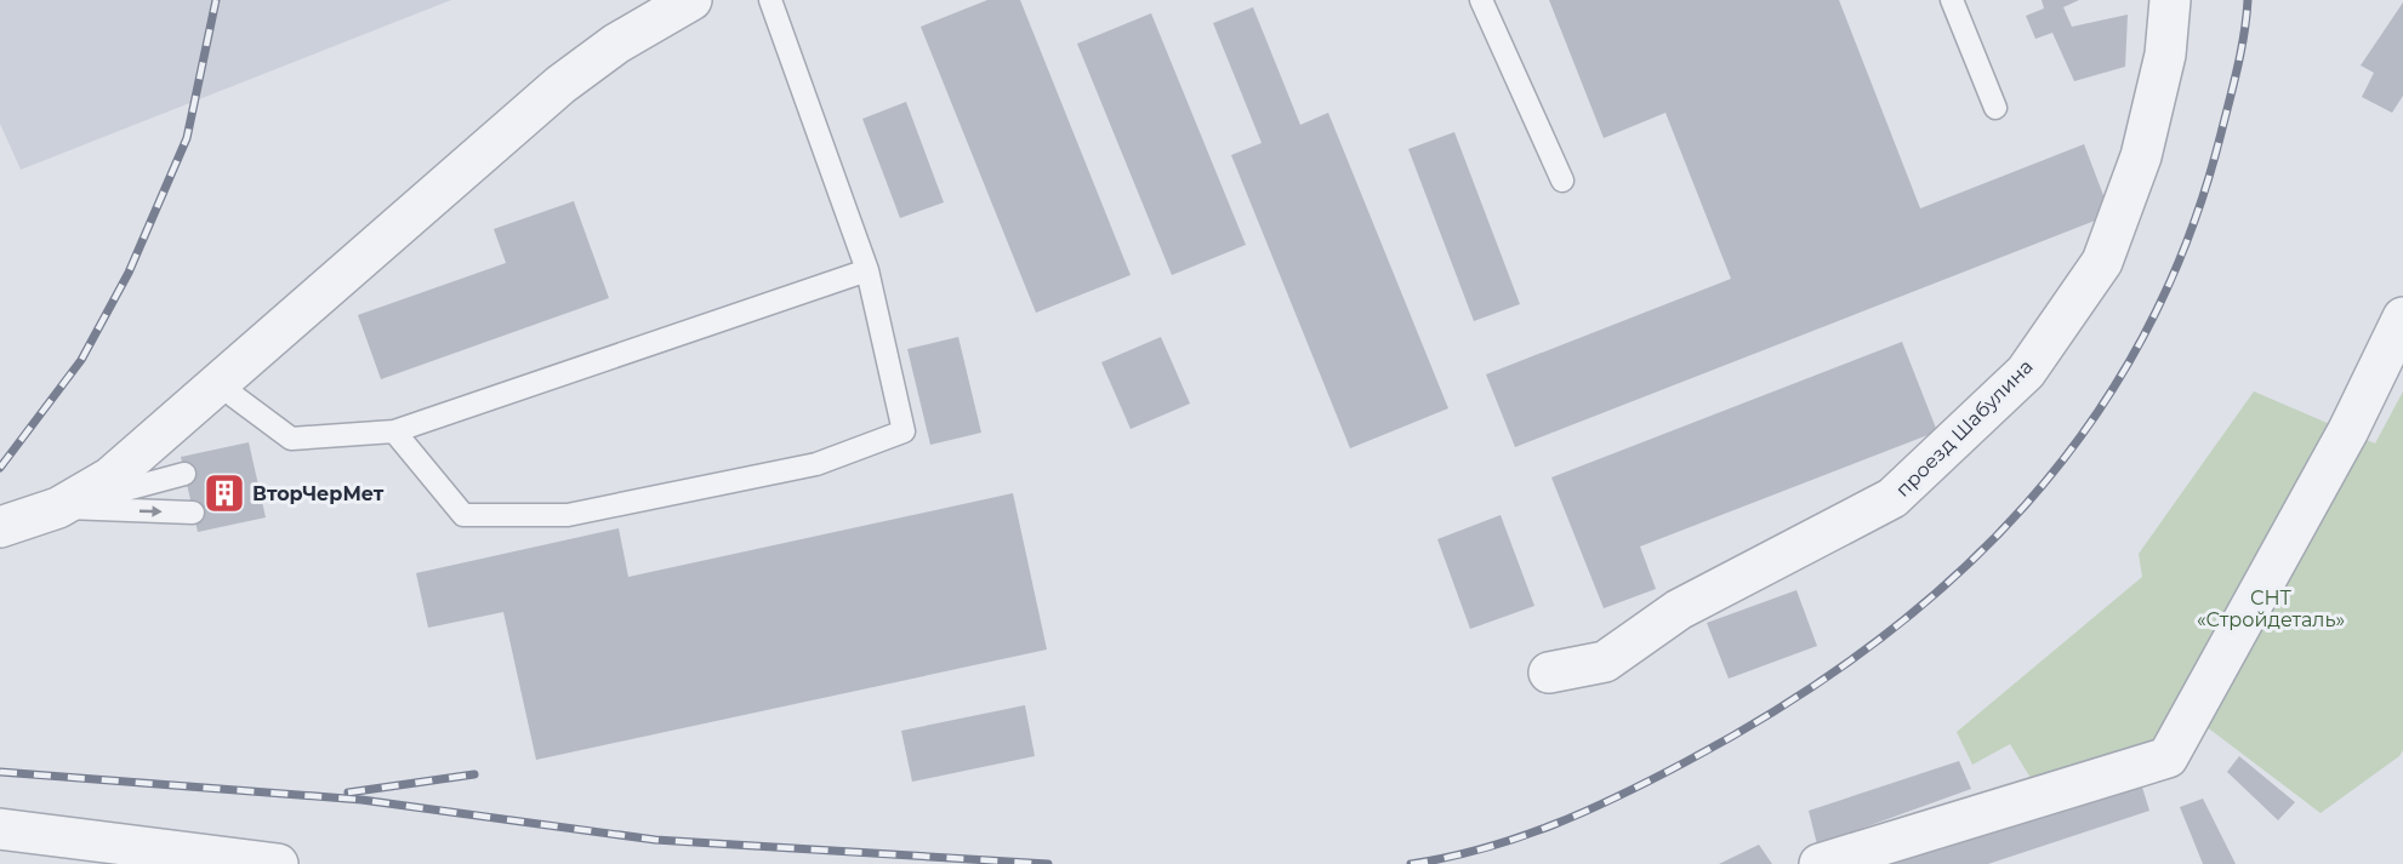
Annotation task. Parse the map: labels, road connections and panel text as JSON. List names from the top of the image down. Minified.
{"streets":{"street":["проезд Шабулина"]},"parks":["СНТ «Стройдеталь»"],"places":{"building":["ВторЧерМет"]}}
